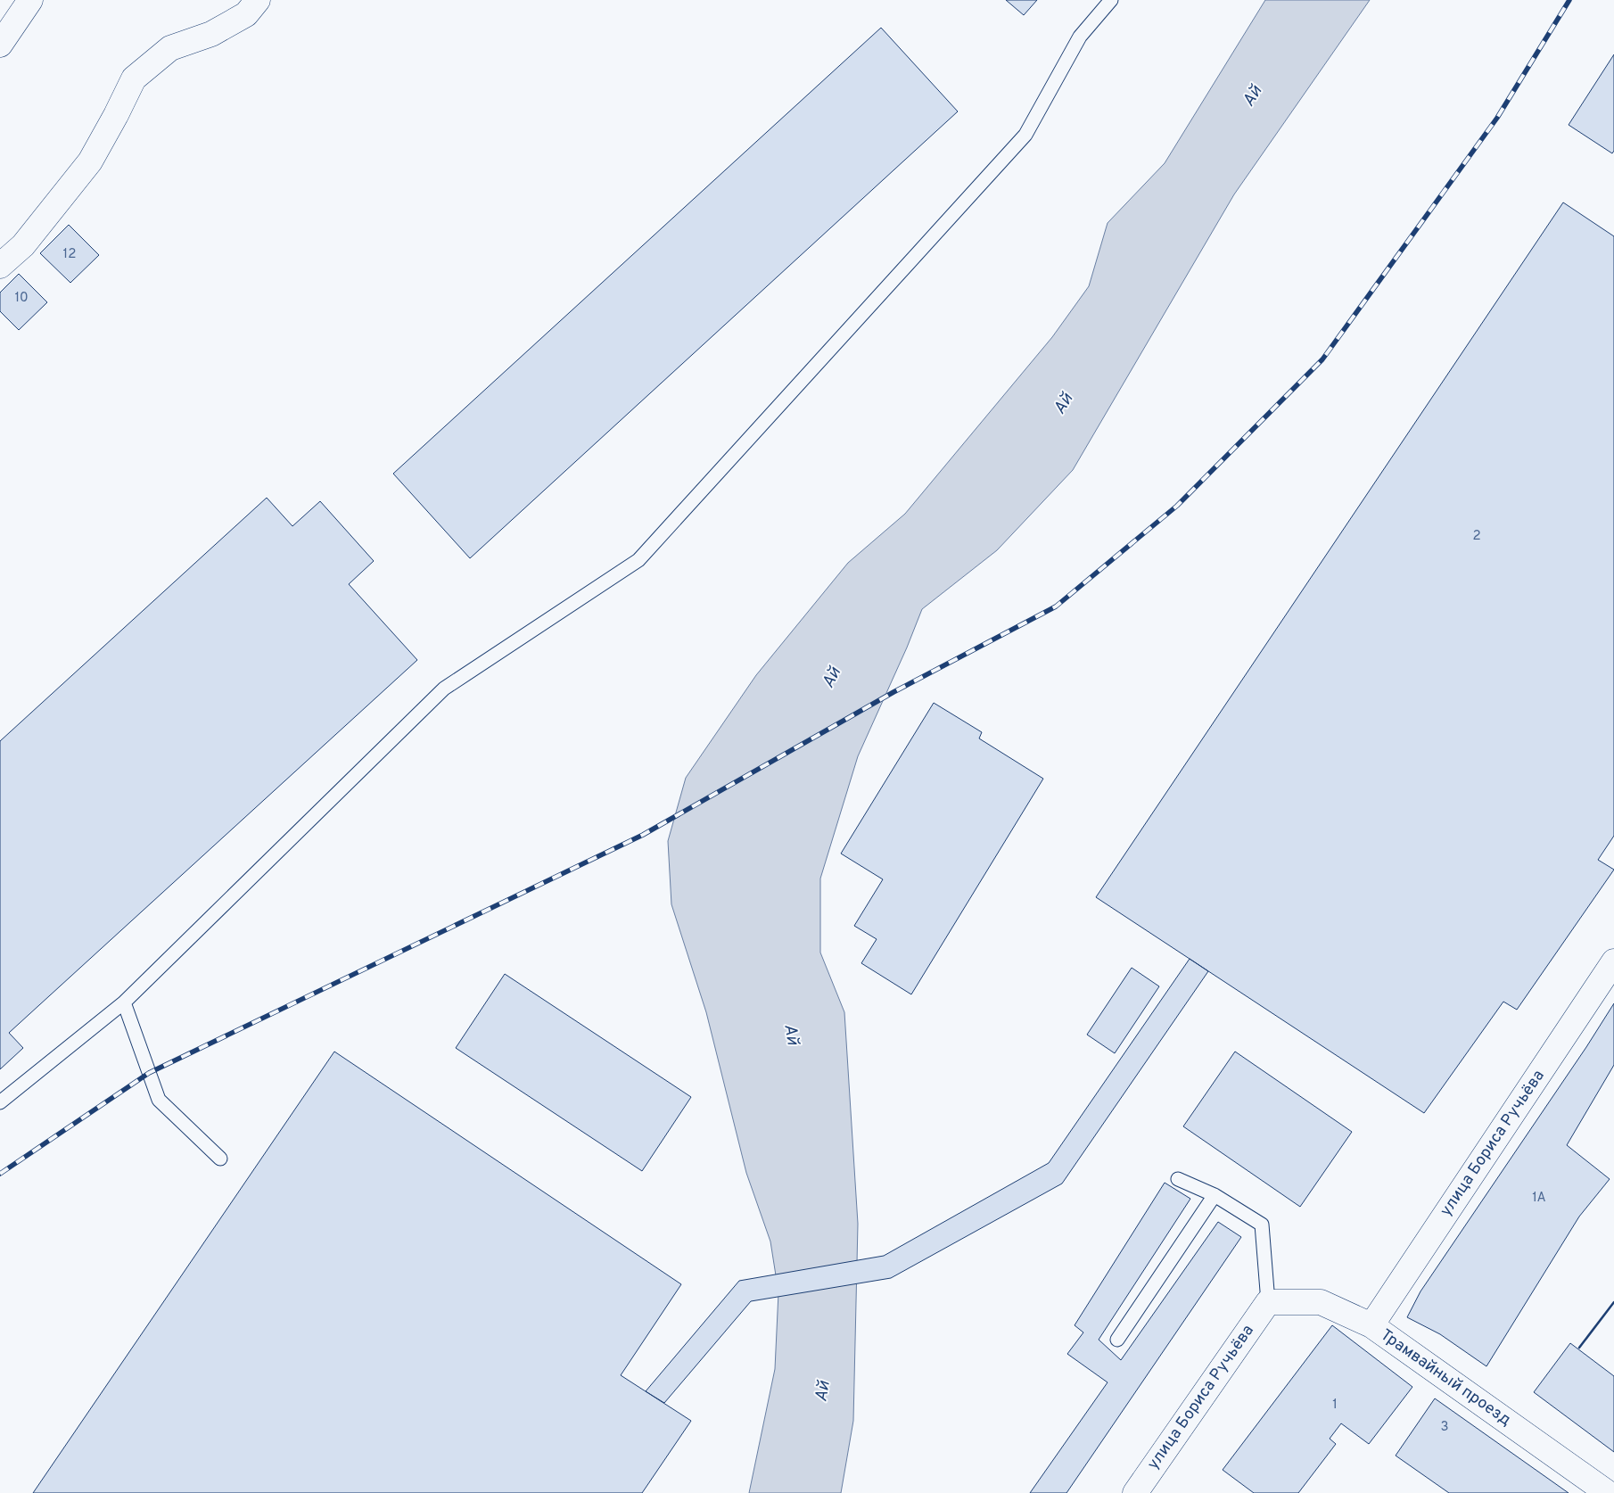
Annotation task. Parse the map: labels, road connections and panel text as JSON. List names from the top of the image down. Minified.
{"streets":{"street":["улица Бориса Ручьёва","Трамвайный проезд"]},"crossings":[["улица Бориса Ручьёва","Трамвайный проезд"]],"water":["Ай"],"house_numbers":["12","10","2","1А","1","3"]}
